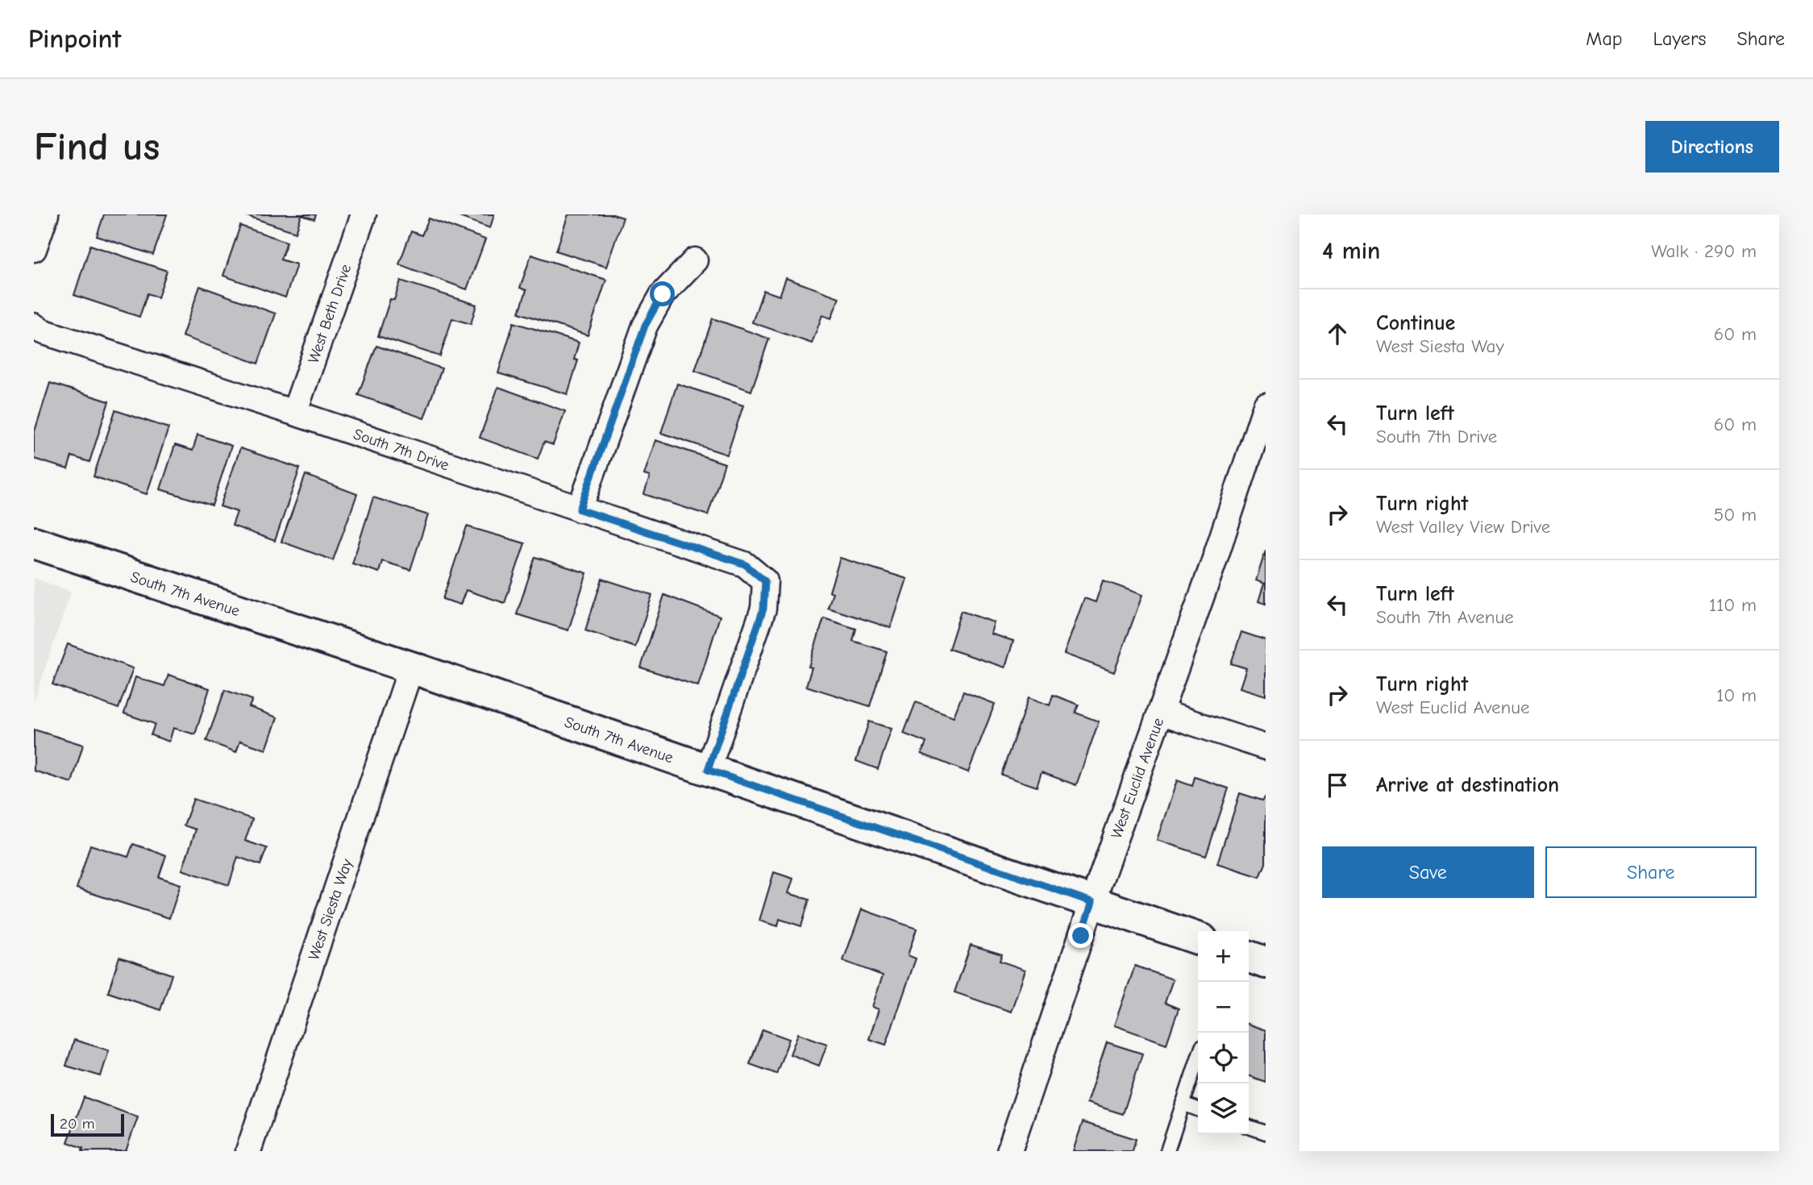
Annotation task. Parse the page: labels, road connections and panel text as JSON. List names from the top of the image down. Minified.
{"streets":{"street":["West Beth Drive","South 7th Drive","South 7th Avenue","West Euclid Avenue","West Siesta Way"]},"crossings":[["West Beth Drive","South 7th Drive"],["South 7th Drive","South 7th Avenue"],["South 7th Avenue","West Euclid Avenue"],["South 7th Avenue","West Siesta Way"]],"scale_bar":"20 m","page":{"header":"Pinpoint","nav":["Map","Layers","Share"],"buttons":["Directions",["Save","Share"]],"title":"Find us","heading":["4 min","Walk · 290 m"],"list":[["Continue","West Siesta Way","60 m"],["Turn left","South 7th Drive","60 m"],["Turn right","West Valley View Drive","50 m"],["Turn left","South 7th Avenue","110 m"],["Turn right","West Euclid Avenue","10 m"],"Arrive at destination"],"map_buttons":["+","−"],"scale":"20 m"}}
